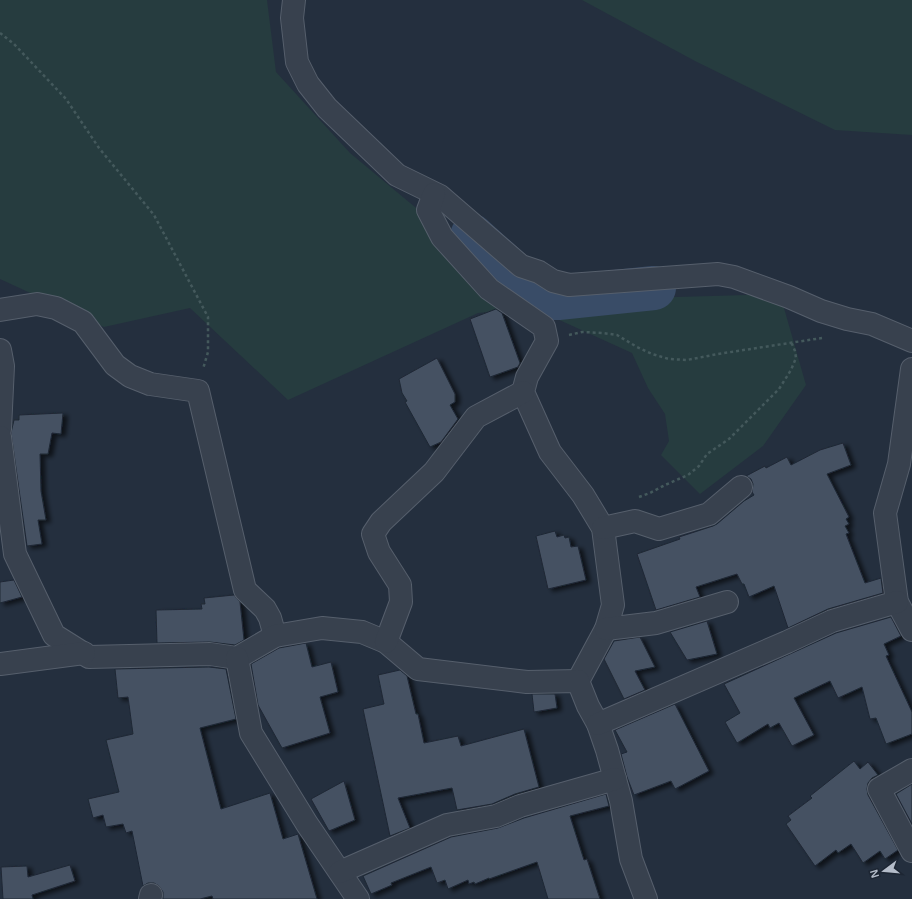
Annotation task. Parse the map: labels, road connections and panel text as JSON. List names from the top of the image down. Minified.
{"north":"left"}
